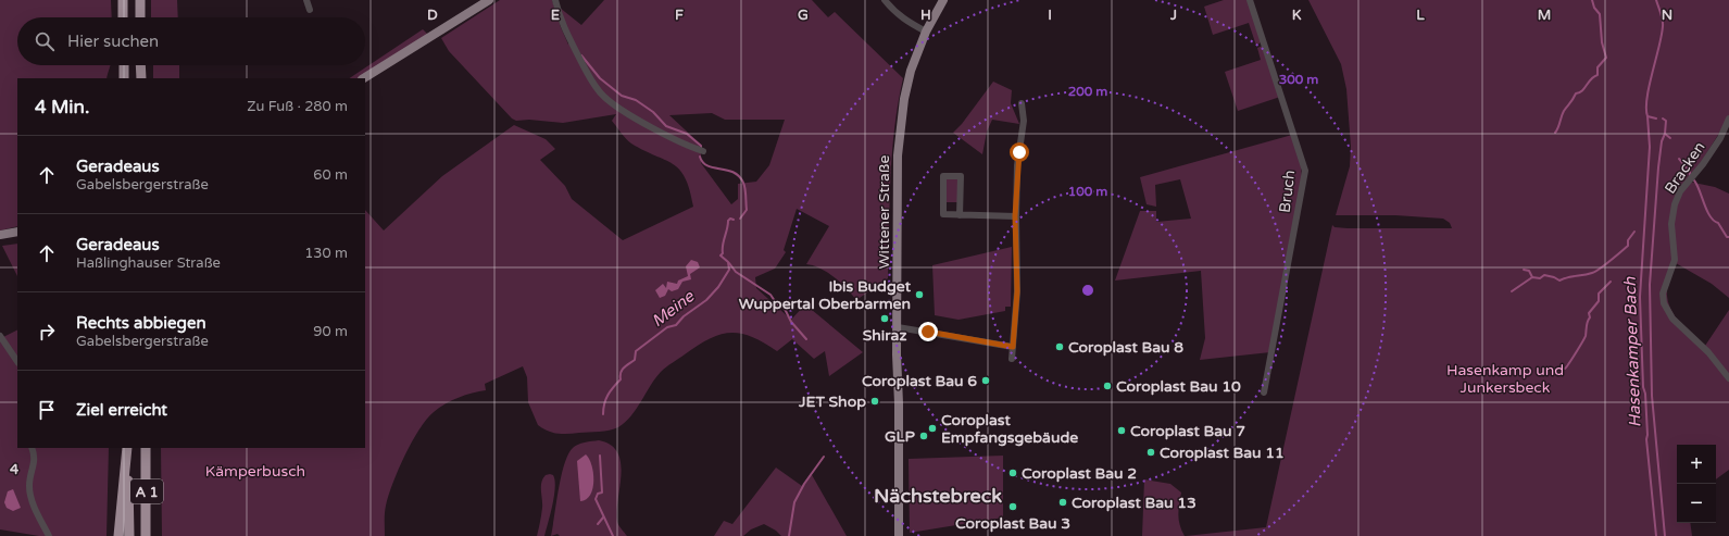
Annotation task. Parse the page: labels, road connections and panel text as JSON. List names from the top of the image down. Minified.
{"streets":{"highway":["A 1"],"main road":["Wittener Straße"],"street":["Bracken","Bruch"]},"districts":["Nächstebreck"],"water":["Meine","Hasenkamper Bach"],"parks":["Hasenkamp und Junkersbeck","Kämperbusch"],"places":["Ibis Budget Wuppertal Oberbarmen","Shiraz","Coroplast Bau 8","Coroplast Bau 6","Coroplast Bau 10","JET Shop","Coroplast Empfangsgebäude","Coroplast Bau 7","GLP","Coroplast Bau 11","Coroplast Bau 2","Coroplast Bau 13","Coroplast Bau 3"],"page":{"search":"Hier suchen","heading":["4 Min.","Zu Fuß · 280 m"],"list":[["Geradeaus","Gabelsbergerstraße","60 m"],["Geradeaus","Haßlinghauser Straße","130 m"],["Rechts abbiegen","Gabelsbergerstraße","90 m"],"Ziel erreicht"],"map_buttons":["+","−"]},"grid":{"columns":["D","E","F","G","H","I","J","K","L","M","N"],"rows":["4"]},"rings":["300 m","200 m","100 m"]}
